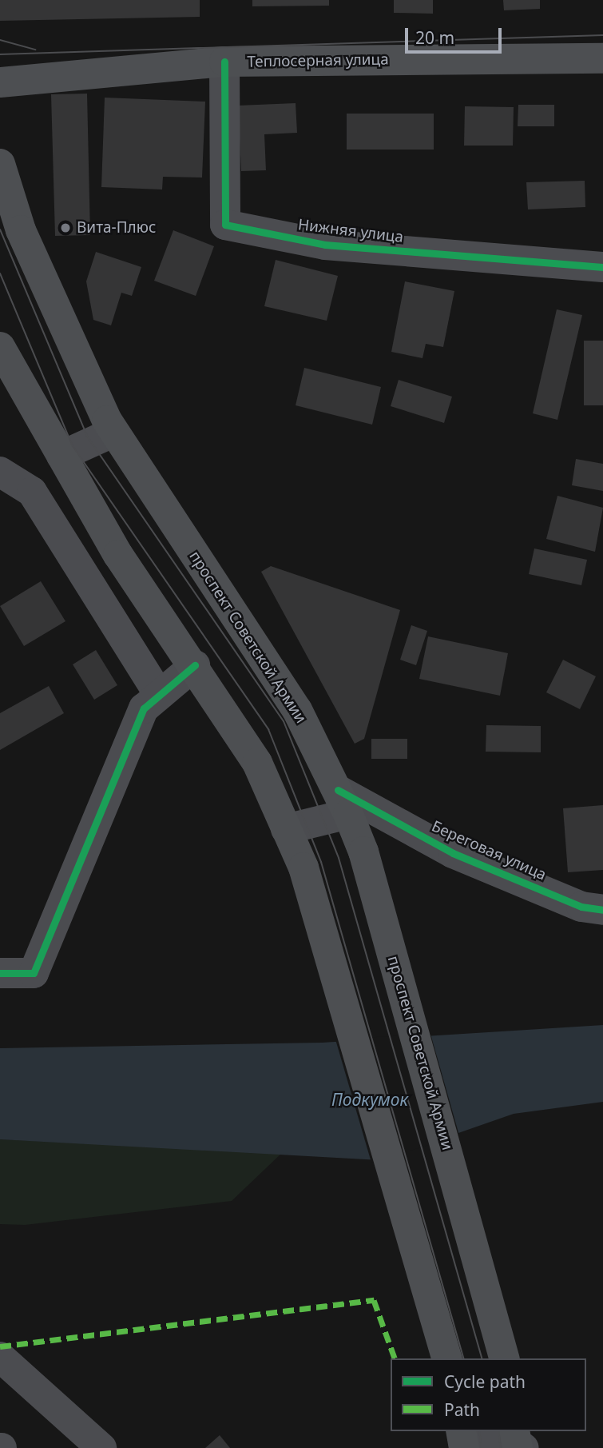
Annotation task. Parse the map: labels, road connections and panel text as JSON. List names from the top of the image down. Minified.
{"streets":{"main road":["Теплосерная улица","проспект Советской Армии"],"street":["Нижняя улица","Береговая улица"]},"crossings":[["Теплосерная улица","Нижняя улица"],["проспект Советской Армии","Береговая улица"]],"water":["Подкумок"],"places":["Вита-Плюс"],"legend":["Cycle path","Path"],"scale_bar":"20 m"}
